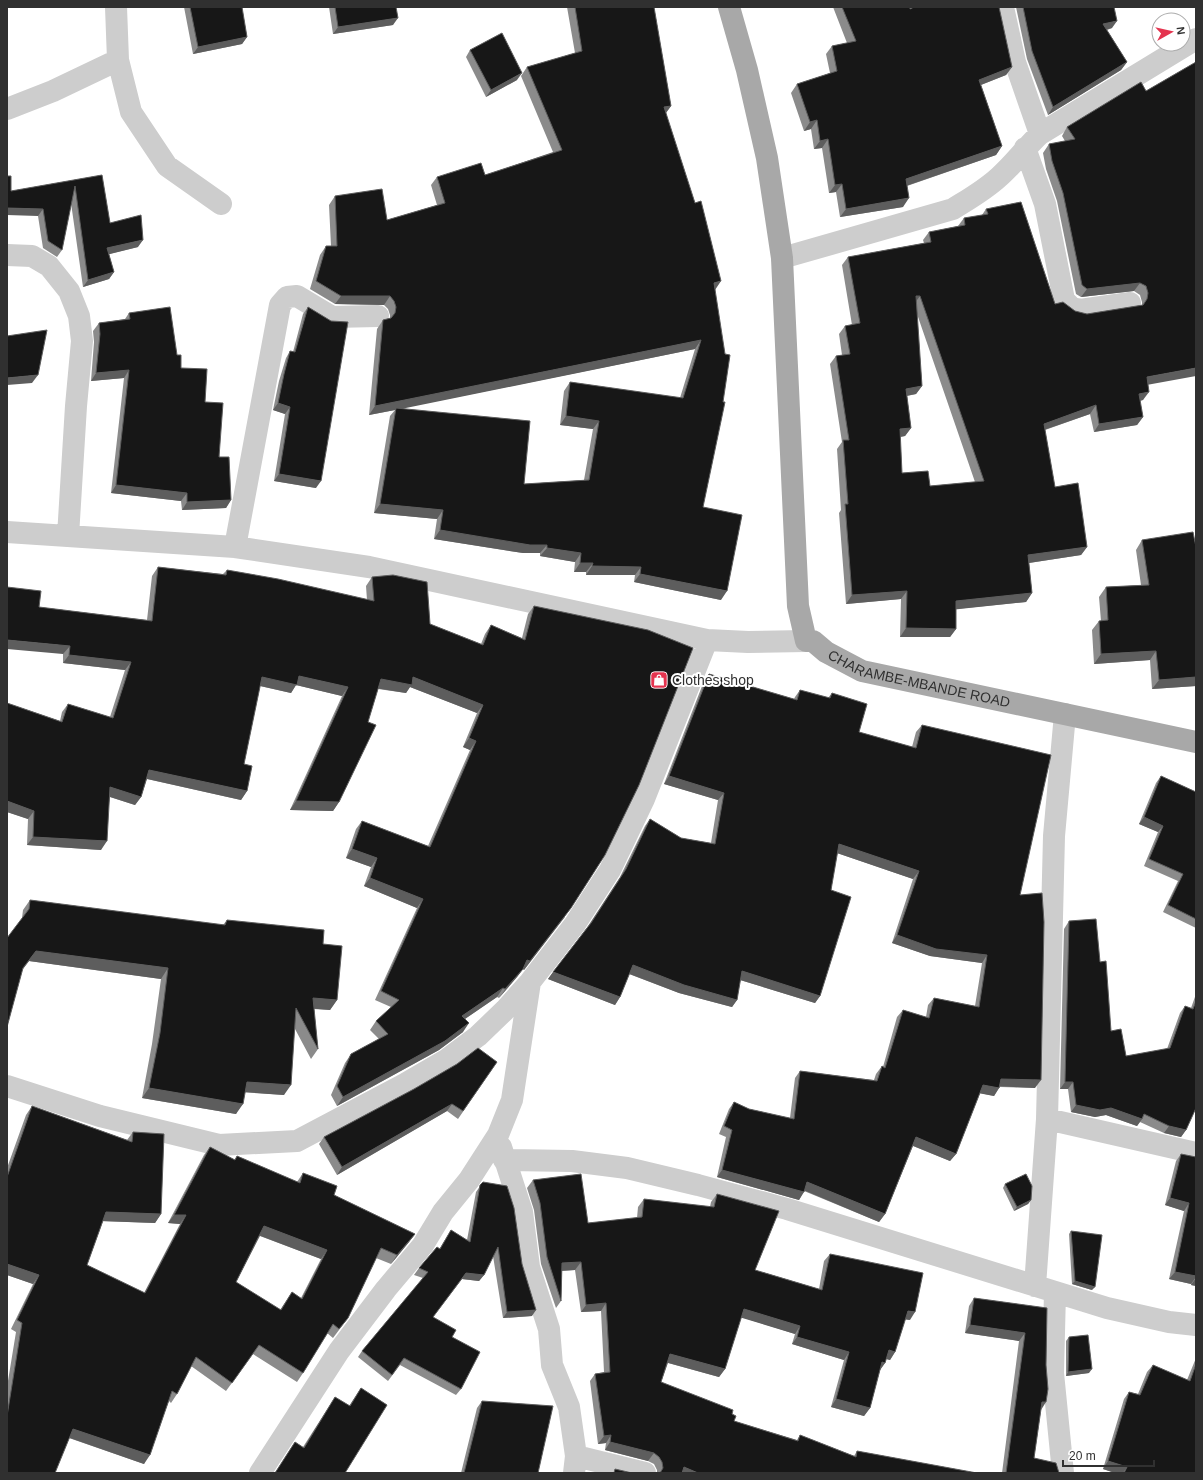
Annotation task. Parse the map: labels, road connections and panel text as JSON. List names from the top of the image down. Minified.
{"streets":{"main road":["CHARAMBE-MBANDE ROAD"]},"places":{"shop":["Clothes shop"]},"scale_bar":"20 m","north":"right"}
